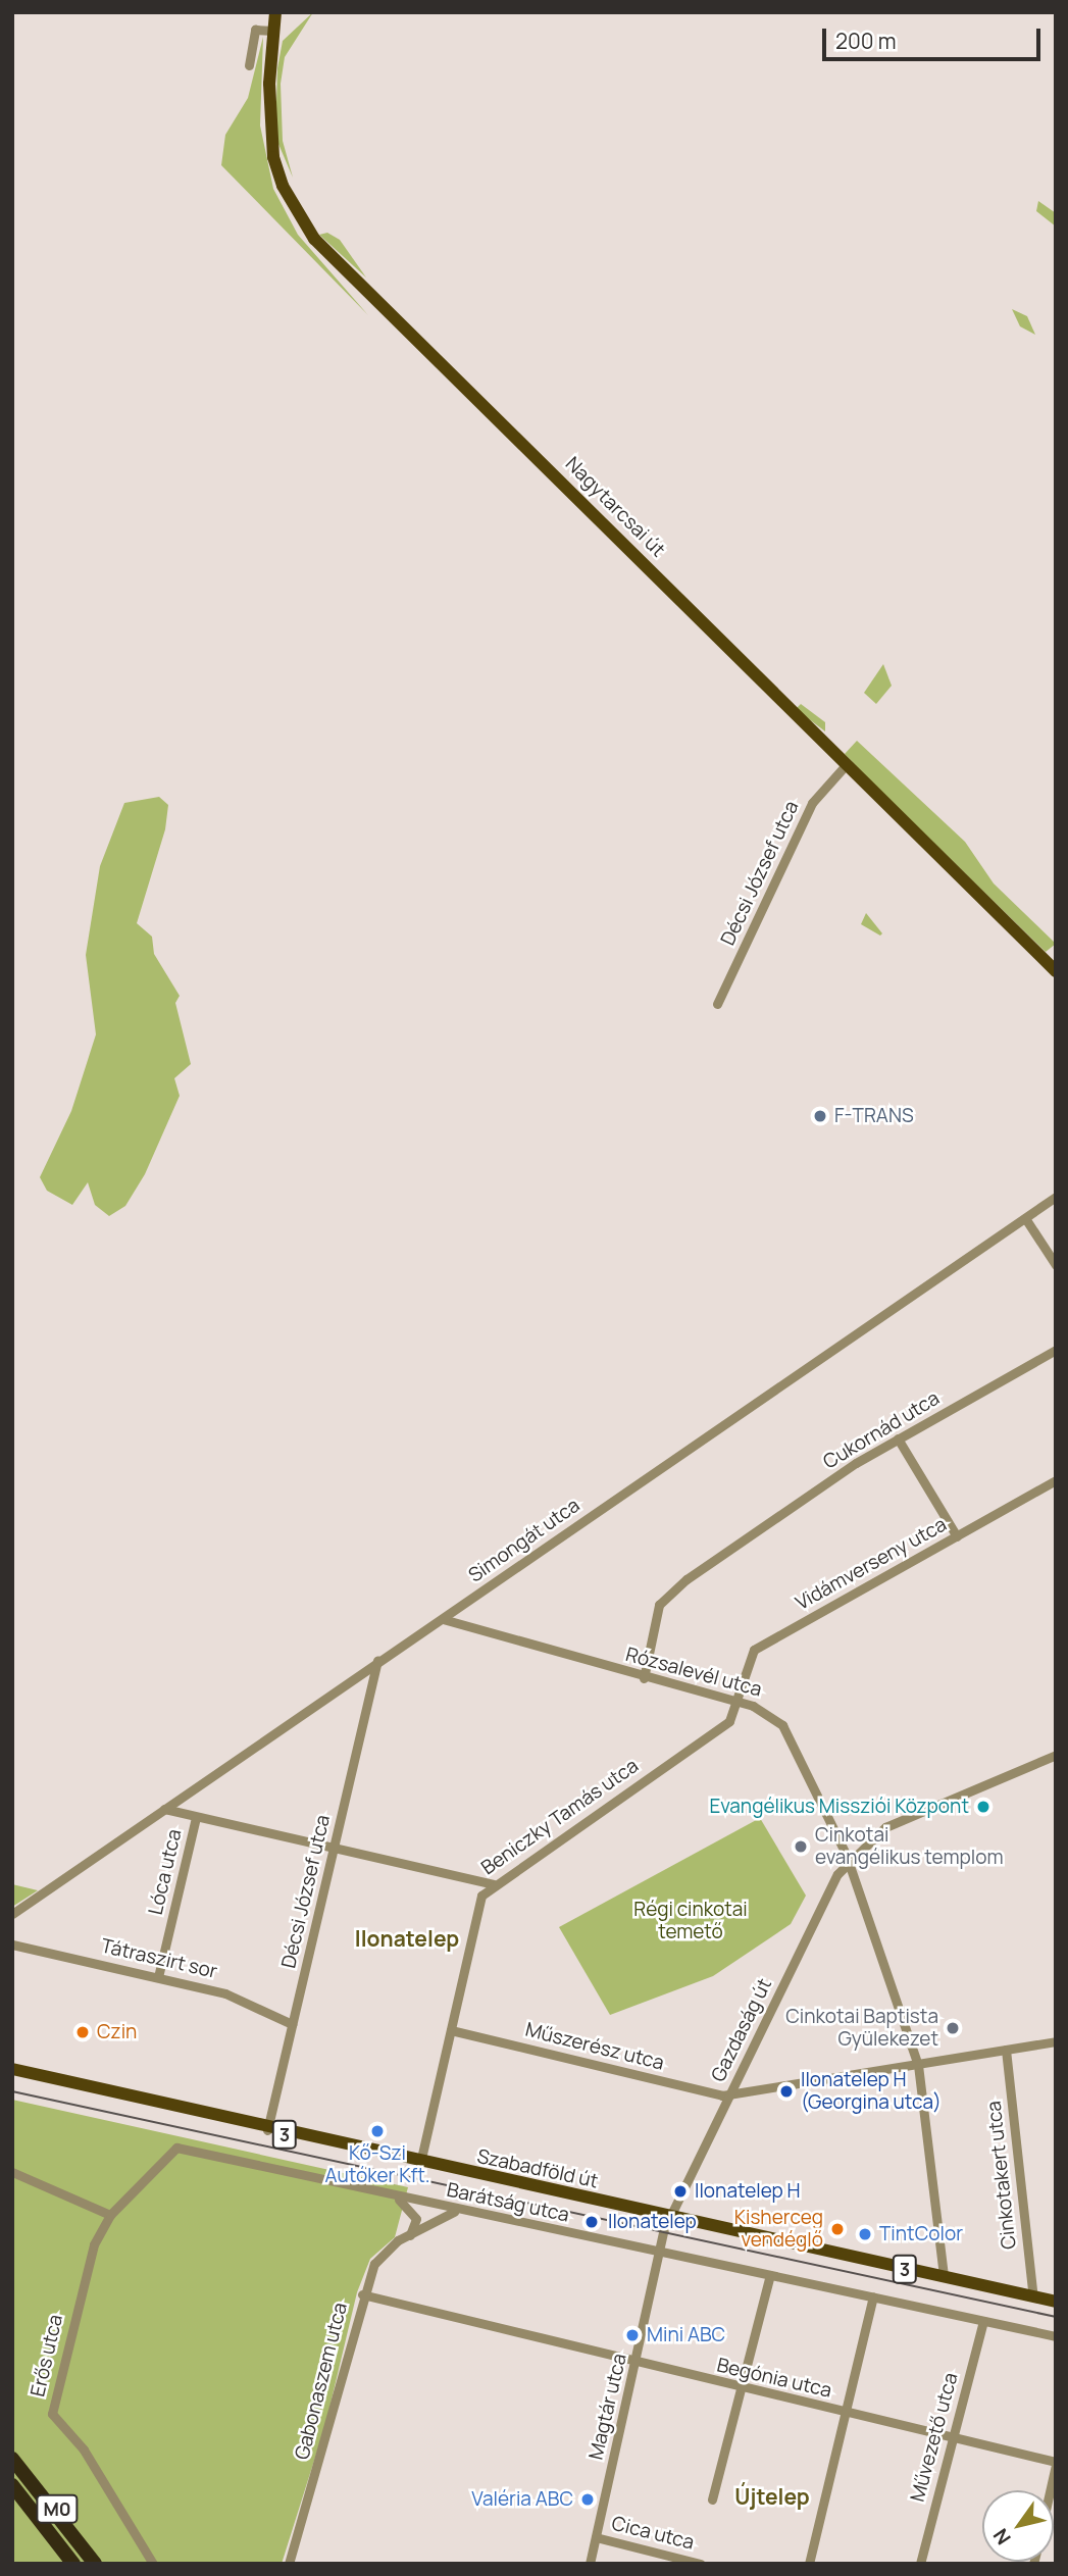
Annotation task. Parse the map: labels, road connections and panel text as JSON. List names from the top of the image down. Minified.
{"streets":{"highway":["M0"],"main road":["Nagytarcsai út","3","Szabadföld út"],"street":["Décsi József utca","Cukornád utca","Simongát utca","Vidámverseny utca","Rózsalevél utca","Beniczky Tamás utca","Lóca utca","Tátraszirt sor","Gazdaság út","Műszerész utca","Cinkotakert utca","Barátság utca","Erős utca","Begónia utca","Gabonaszem utca","Magtár utca","Művezető utca","Cica utca"]},"crossings":[["Nagytarcsai út","Décsi József utca"],["Décsi József utca","Simongát utca"],["Décsi József utca","Tátraszirt sor"],["Décsi József utca","Szabadföld út"],["Cukornád utca","Rózsalevél utca"],["Simongát utca","Rózsalevél utca"],["Vidámverseny utca","Rózsalevél utca"],["Vidámverseny utca","Beniczky Tamás utca"],["Rózsalevél utca","Beniczky Tamás utca"],["Rózsalevél utca","Gazdaság út"],["Rózsalevél utca","Szabadföld út"],["Beniczky Tamás utca","Műszerész utca"],["Beniczky Tamás utca","Szabadföld út"],["Lóca utca","Tátraszirt sor"],["Gazdaság út","Műszerész utca"],["Gazdaság út","Szabadföld út"],["Gazdaság út","Magtár utca"],["Szabadföld út","Cinkotakert utca"],["Szabadföld út","Magtár utca"],["Barátság utca","Erős utca"],["Barátság utca","Gabonaszem utca"],["Barátság utca","Magtár utca"],["Barátság utca","Művezető utca"],["Begónia utca","Gabonaszem utca"],["Begónia utca","Magtár utca"],["Begónia utca","Művezető utca"],["Magtár utca","Cica utca"]],"districts":["Ilonatelep","Újtelep"],"parks":["Régi cinkotai temető"],"places":["F-TRANS","Evangélikus Missziói Központ","Cinkotai evangélikus templom","Cinkotai Baptista Gyülekezet","Czin","Ilonatelep H (Georgina utca)","Kő-Szi Autóker Kft.","Ilonatelep H","Ilonatelep","Kisherceg vendéglő","TintColor","Mini ABC","Valéria ABC"],"scale_bar":"200 m","north":"bottom left"}
